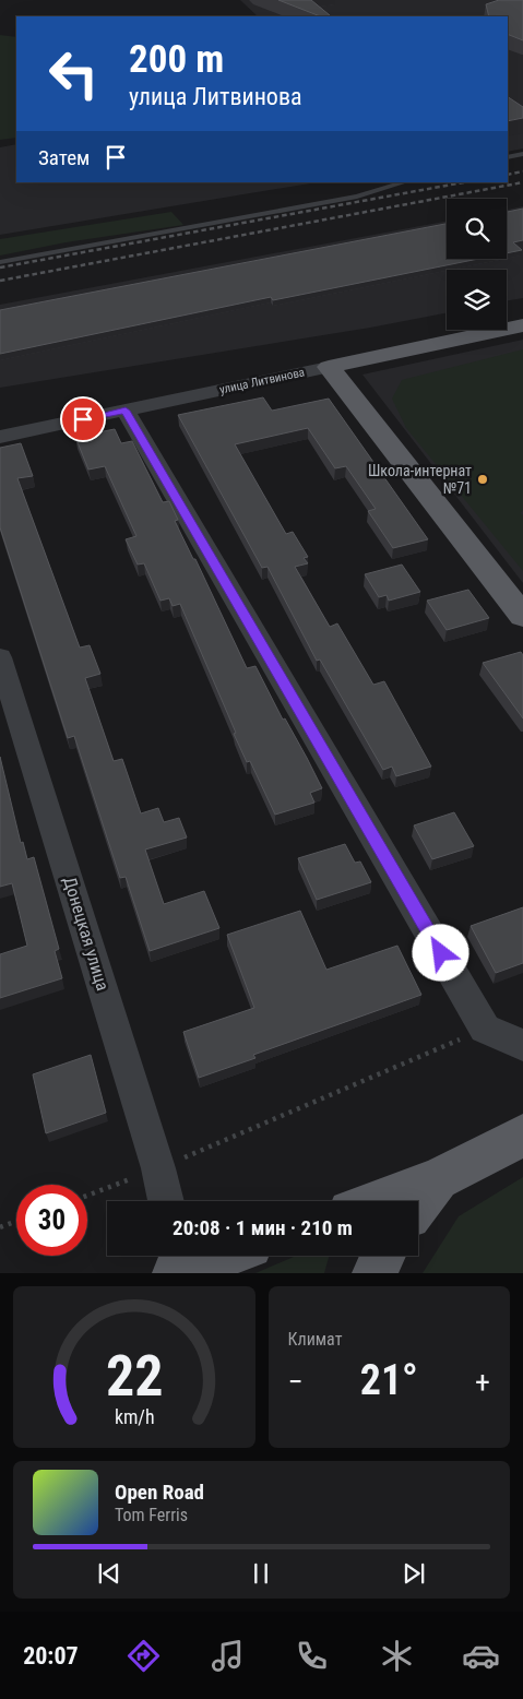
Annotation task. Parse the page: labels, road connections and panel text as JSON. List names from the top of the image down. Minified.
{"streets":{"main road":["улица Литвинова"],"street":["Донецкая улица"]},"places":["Школа-интернат №71"],"page":{"turn":["200 m","улица Литвинова"],"then":"Затем","limit":"30","trip":"20:08 · 1 мин · 210 m","tile":"Климат","heat":["−","21°","+"],"song":["Open Road","Tom Ferris"],"tabs":"20:07","gauge":["22","km/h"]}}
